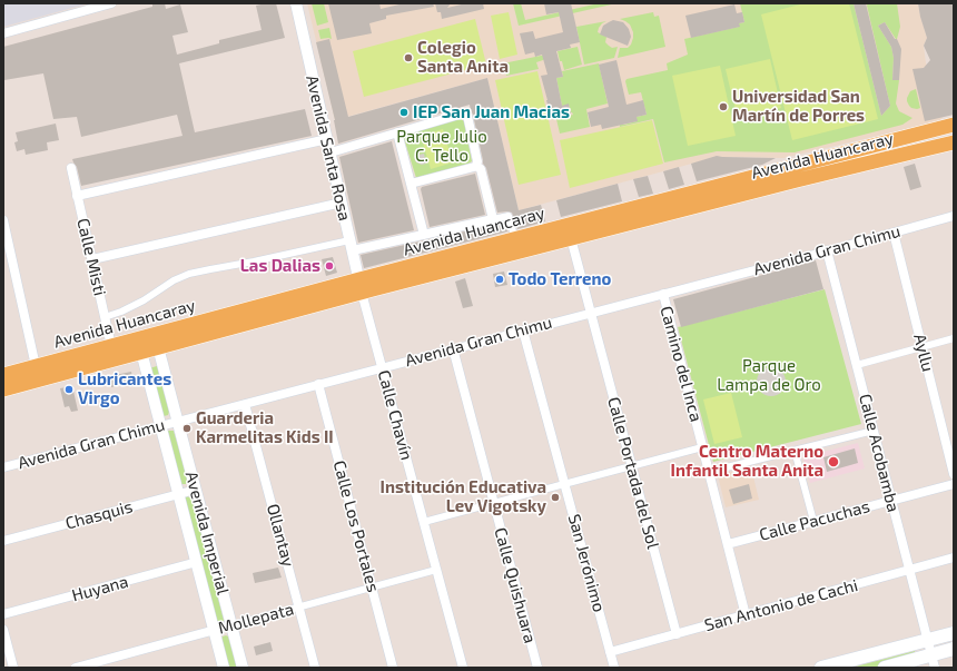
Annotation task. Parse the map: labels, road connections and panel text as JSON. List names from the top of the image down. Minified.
{"streets":{"main road":["Avenida Huancaray"],"street":["Avenida Santa Rosa","Avenida Gran Chimu","Calle Misti","Ayllu","Camino del Inca","Calle Chavín","Calle Acobamba","Calle Portada del Sol","Chasquis","Calle Pacuchas","Calle Los Portales","Avenida Imperial","Ollantay","San Jerónimo","Calle Quishuara","Huyana","San Antonio de Cachi","Mollepata"]},"crossings":[["Avenida Santa Rosa","Avenida Huancaray"],["Avenida Santa Rosa","Calle Chavín"],["Avenida Huancaray","Calle Misti"],["Avenida Huancaray","Calle Chavín"],["Avenida Huancaray","Calle Portada del Sol"],["Avenida Huancaray","Avenida Imperial"],["Avenida Gran Chimu","Ayllu"],["Avenida Gran Chimu","Camino del Inca"],["Avenida Gran Chimu","Calle Chavín"],["Avenida Gran Chimu","Calle Acobamba"],["Avenida Gran Chimu","Calle Portada del Sol"],["Avenida Gran Chimu","Calle Los Portales"],["Avenida Gran Chimu","Avenida Imperial"],["Avenida Gran Chimu","Ollantay"],["Avenida Gran Chimu","San Jerónimo"],["Avenida Gran Chimu","Calle Quishuara"],["Camino del Inca","Calle Pacuchas"],["Camino del Inca","San Antonio de Cachi"],["Calle Chavín","Mollepata"],["Calle Acobamba","Calle Pacuchas"],["Calle Acobamba","San Antonio de Cachi"],["Calle Portada del Sol","San Antonio de Cachi"],["Chasquis","Avenida Imperial"],["Calle Los Portales","Mollepata"],["Avenida Imperial","Huyana"],["Avenida Imperial","Mollepata"],["Ollantay","Mollepata"],["San Jerónimo","San Antonio de Cachi"]],"parks":["Parque Julio C. Tello","Parque Lampa de Oro"],"places":["Colegio Santa Anita","Universidad San Martín de Porres","IEP San Juan Macias","Las Dalias","Todo Terreno","Lubricantes Virgo","Guarderia Karmelitas Kids II","Centro Materno Infantil Santa Anita","Institución Educativa Lev Vigotsky"]}
